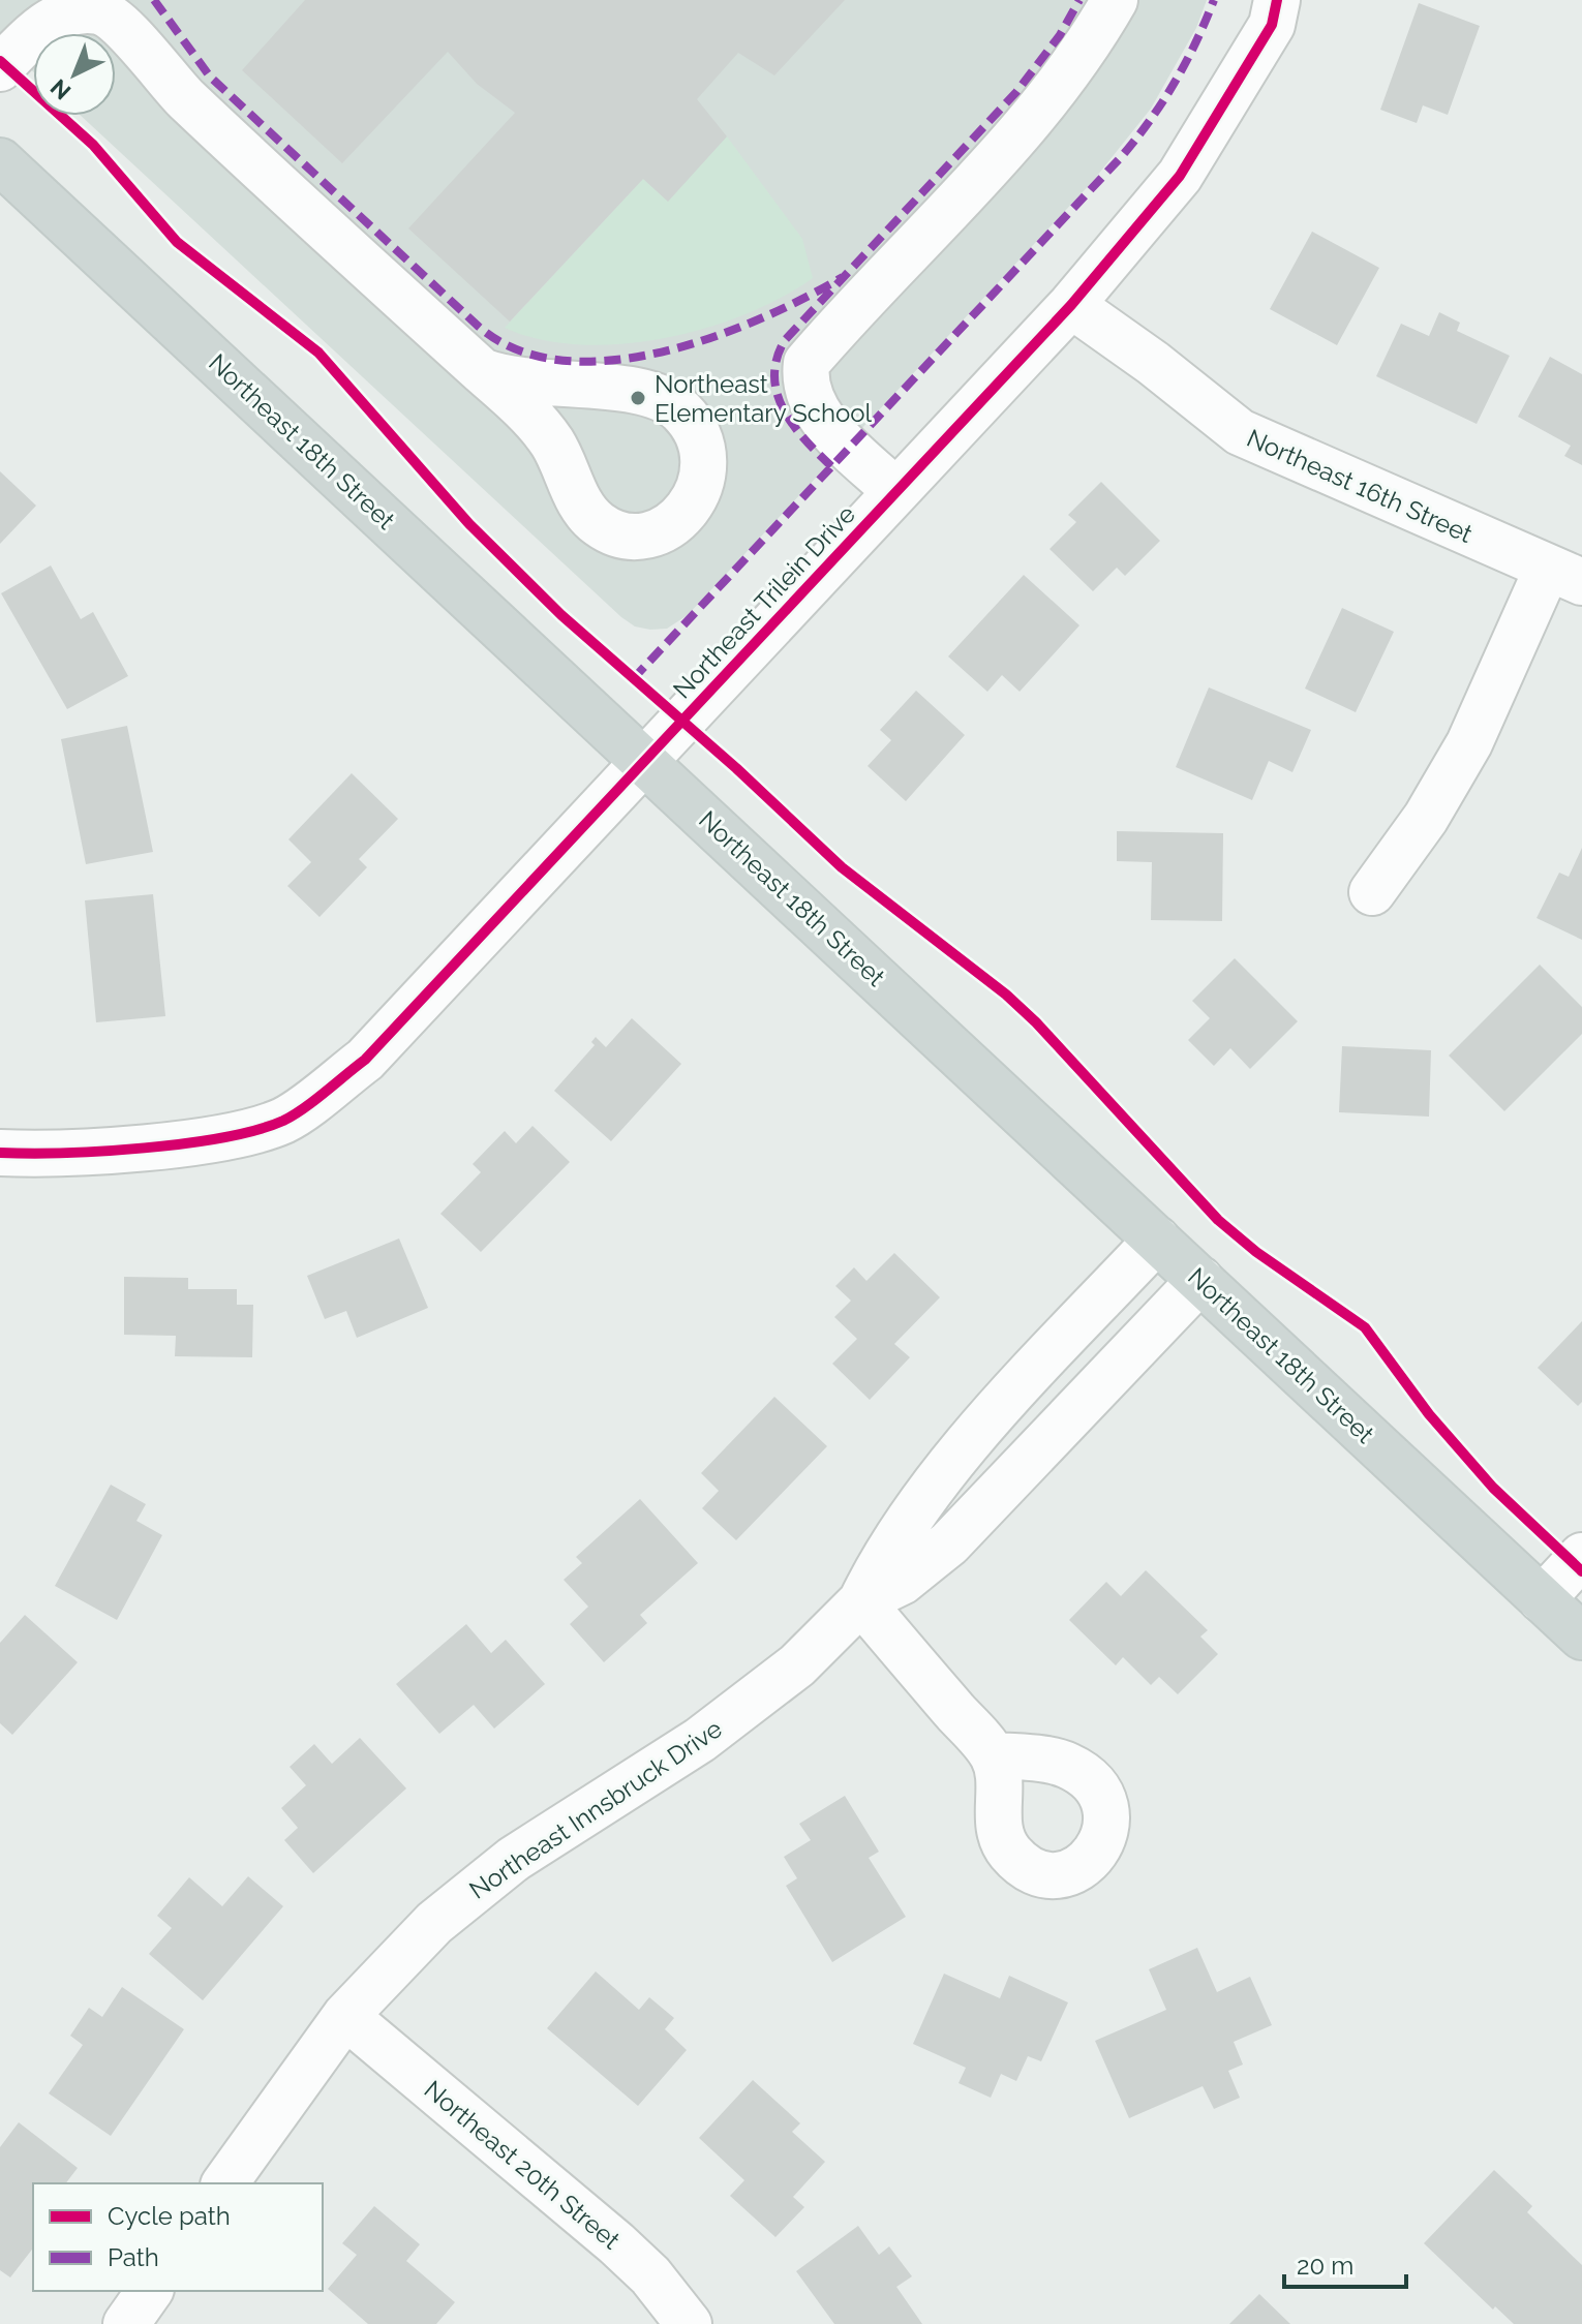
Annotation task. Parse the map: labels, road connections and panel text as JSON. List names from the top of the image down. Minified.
{"streets":{"main road":["Northeast 18th Street"],"street":["Northeast 16th Street","Northeast Trilein Drive","Northeast Innsbruck Drive","Northeast 20th Street"]},"crossings":[["Northeast 18th Street","Northeast Trilein Drive"],["Northeast 18th Street","Northeast Innsbruck Drive"],["Northeast 16th Street","Northeast Trilein Drive"],["Northeast Innsbruck Drive","Northeast 20th Street"]],"places":["Northeast Elementary School"],"legend":["Cycle path","Path"],"scale_bar":"20 m","north":"bottom left"}
